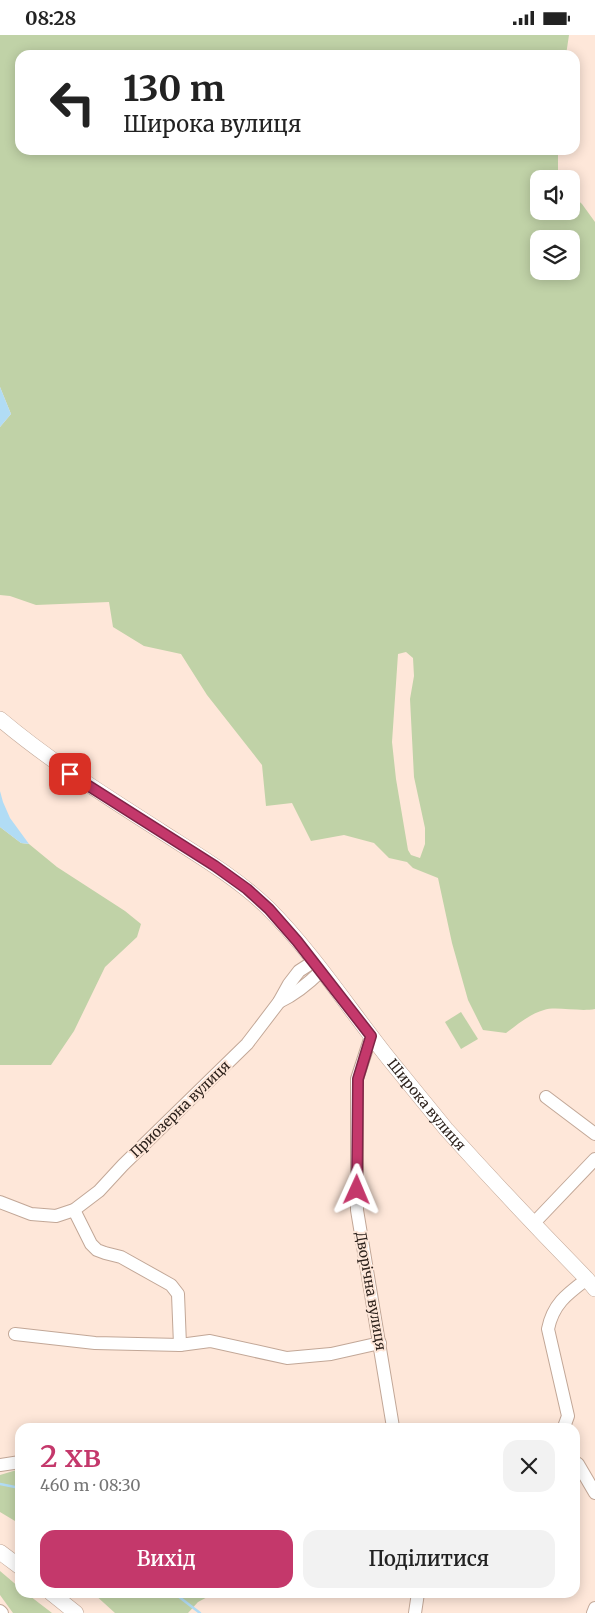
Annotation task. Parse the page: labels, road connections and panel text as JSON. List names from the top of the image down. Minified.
{"streets":{"main road":["Широка вулиця"],"street":["Приозерна вулиця","Дворічна вулиця"]},"crossings":[["Широка вулиця","Приозерна вулиця"],["Широка вулиця","Дворічна вулиця"]],"page":{"status":"08:28","turn":["130 m","Широка вулиця"],"heading":["2 хв","460 m · 08:30"],"buttons":["Вихід","Поділитися"]}}
